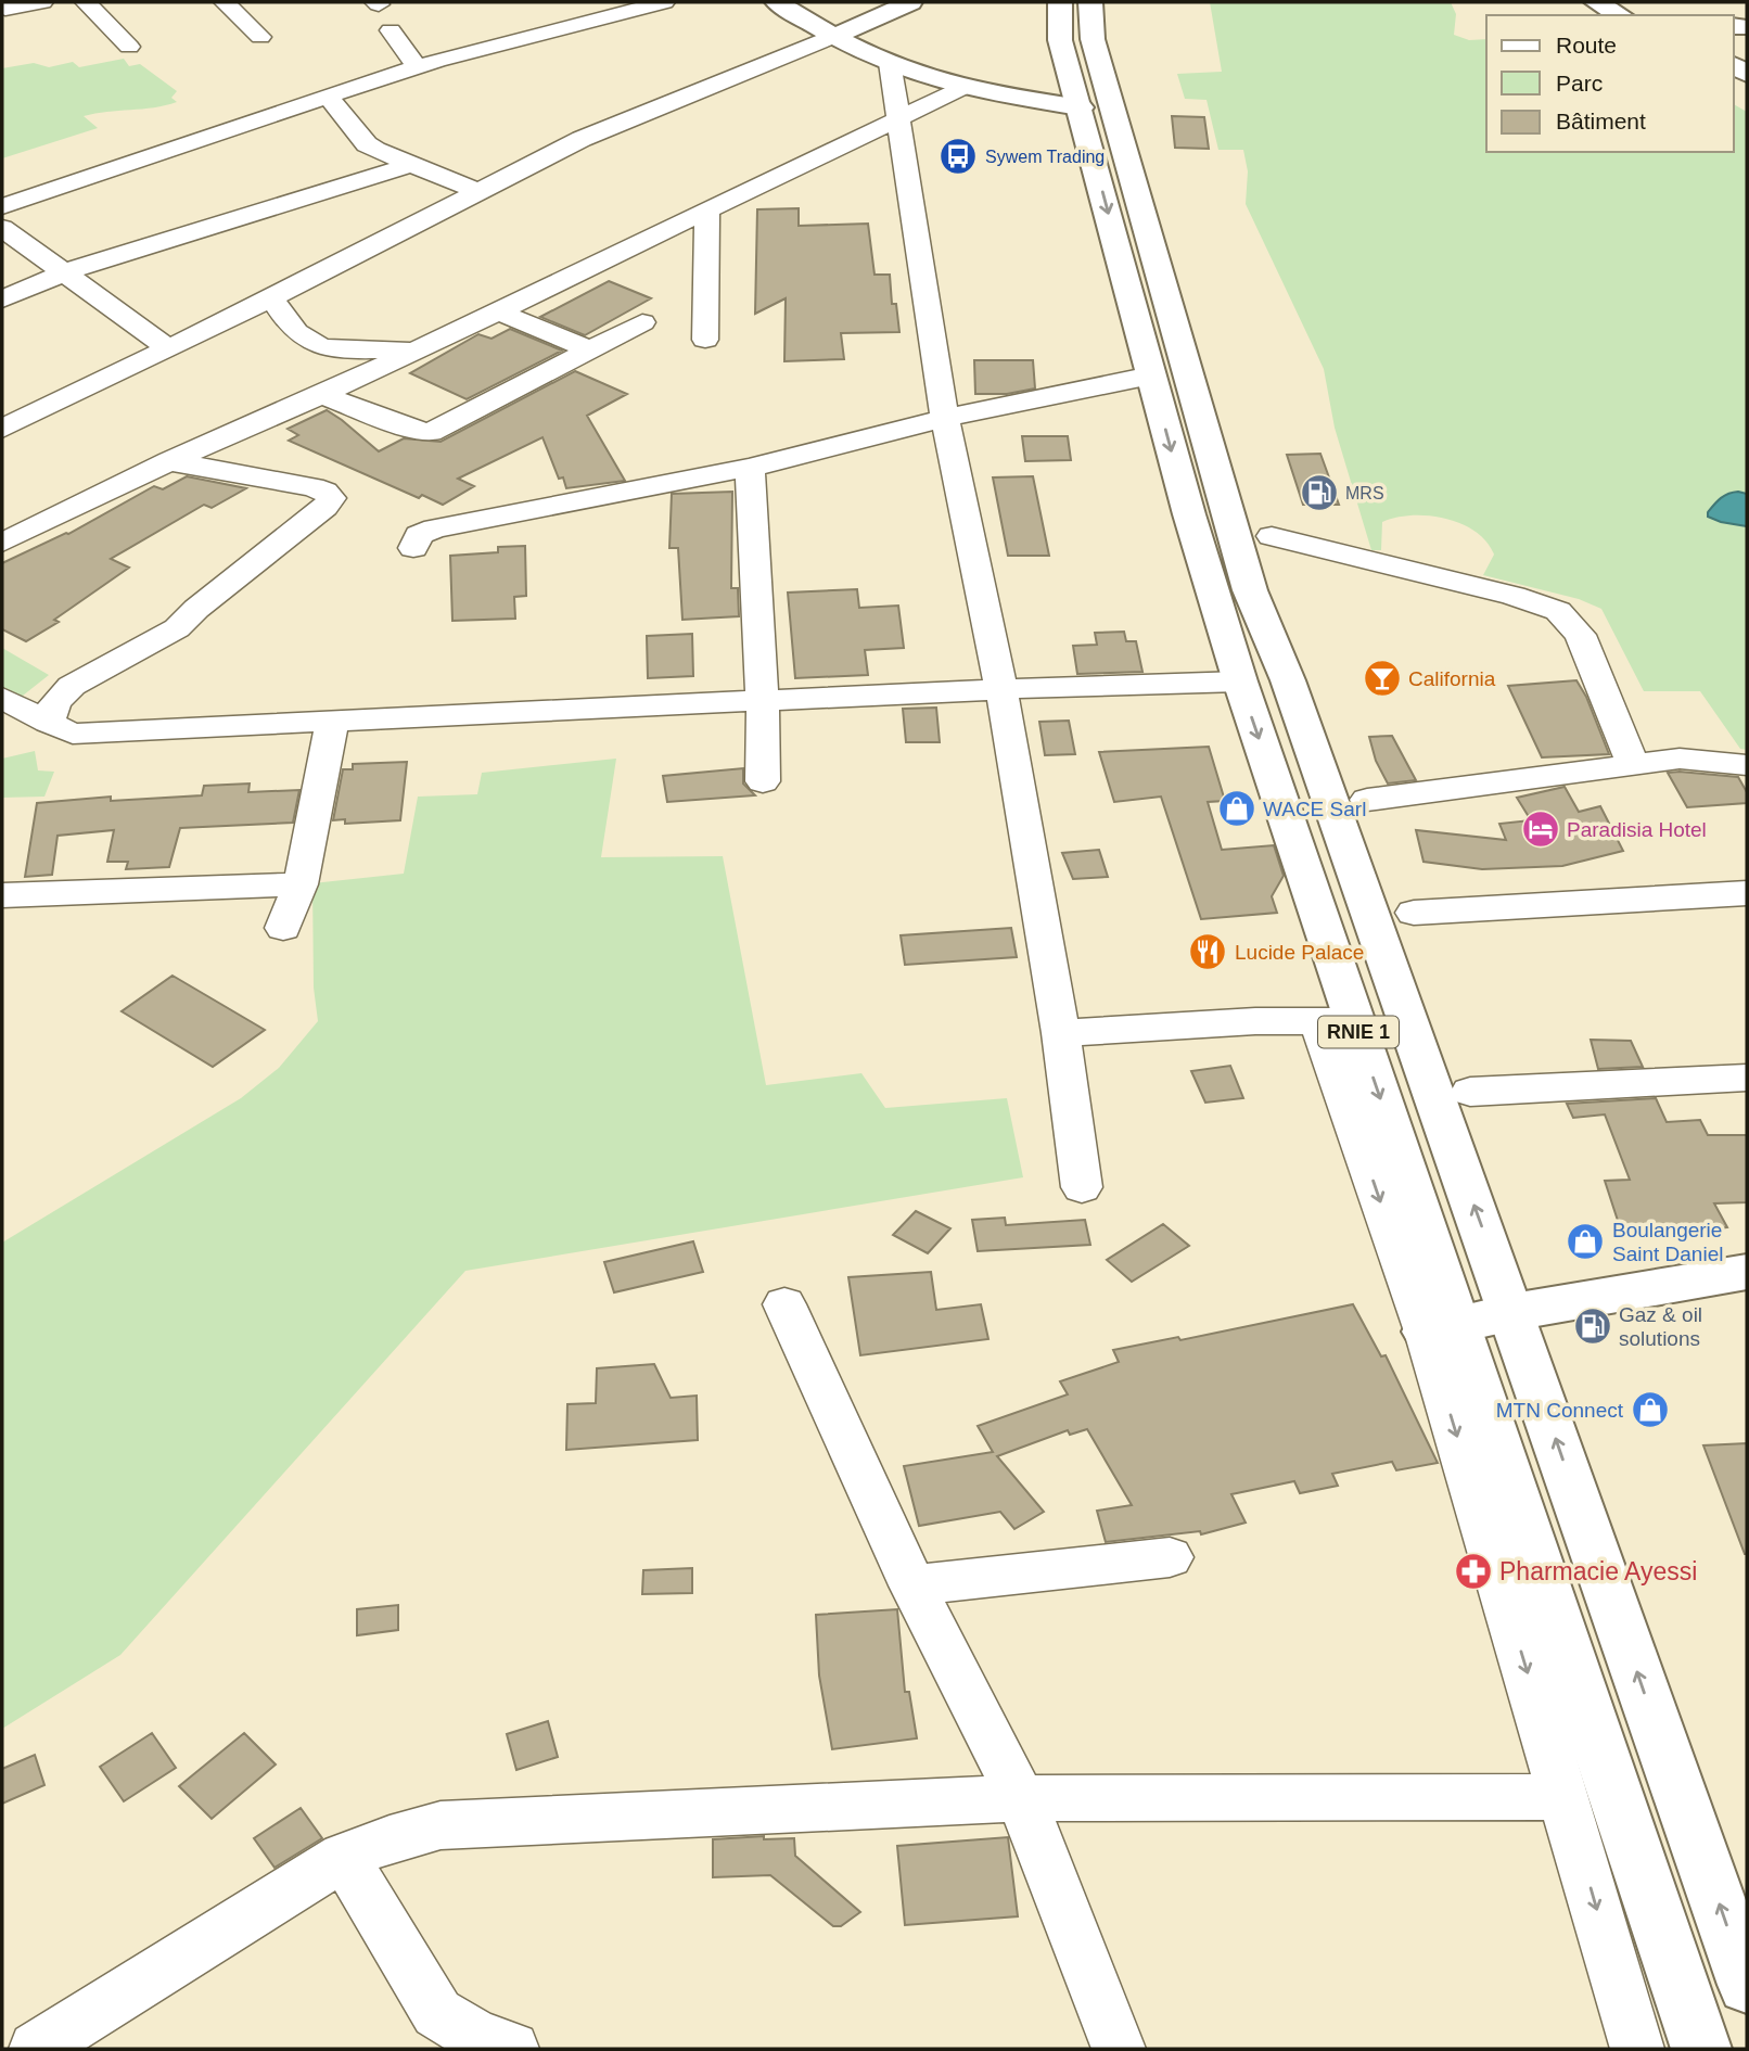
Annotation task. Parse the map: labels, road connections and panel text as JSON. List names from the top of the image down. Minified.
{"streets":{"main road":["RNIE 1"]},"places":{"bus stop":["Sywem Trading"],"fuel station":["MRS","Gaz & oil solutions"],"bar":["California"],"shop":["WACE Sarl","Boulangerie Saint Daniel","MTN Connect"],"hotel":["Paradisia Hotel"],"restaurant":["Lucide Palace"],"pharmacy":["Pharmacie Ayessi"]},"legend":["Route","Parc","Bâtiment"]}
